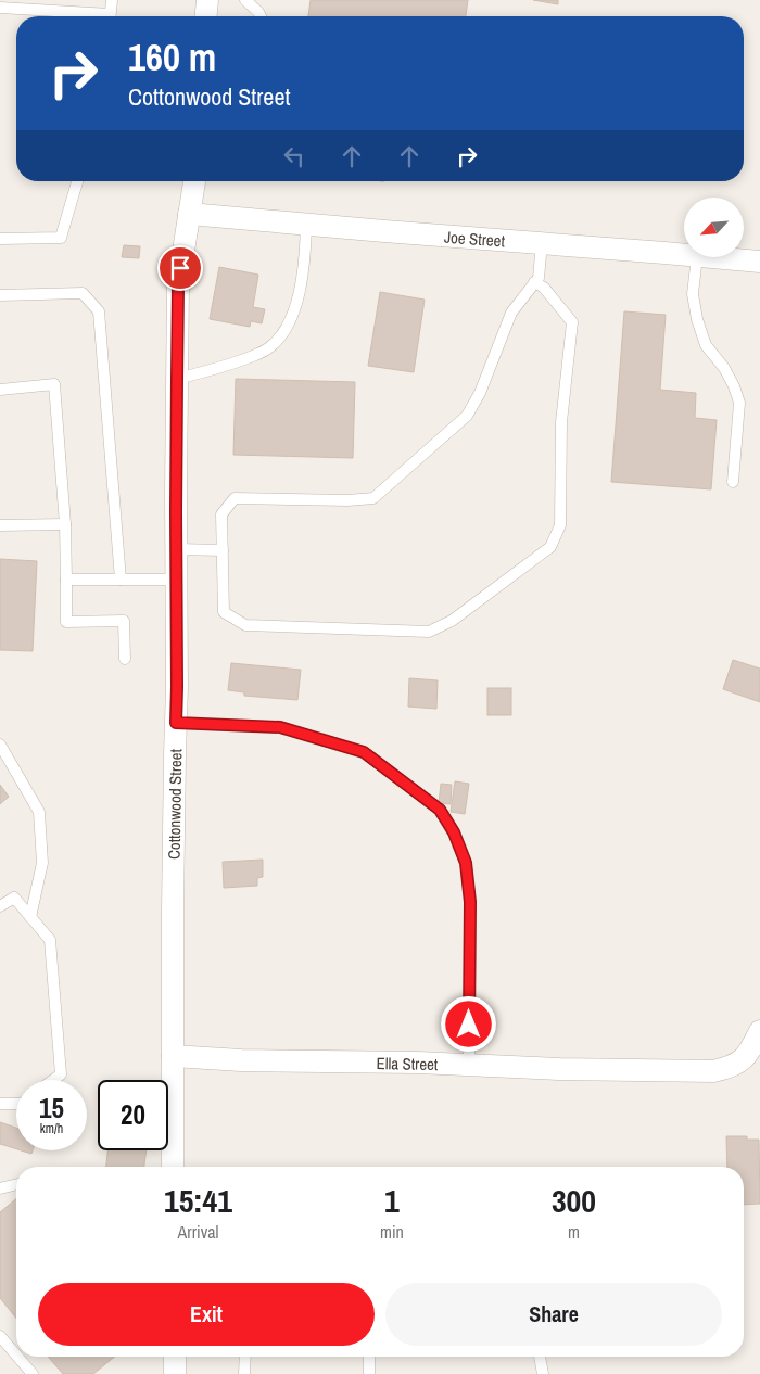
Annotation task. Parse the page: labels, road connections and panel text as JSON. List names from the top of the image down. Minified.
{"streets":{"street":["Joe Street","Cottonwood Street","Ella Street"]},"crossings":[["Joe Street","Cottonwood Street"],["Cottonwood Street","Ella Street"]],"north":"bottom left","page":{"turn":["160 m","Cottonwood Street"],"speed":"15 km/h","limit":"20","eta":["15:41","Arrival","1","min","300","m"],"buttons":["Exit","Share"]}}
